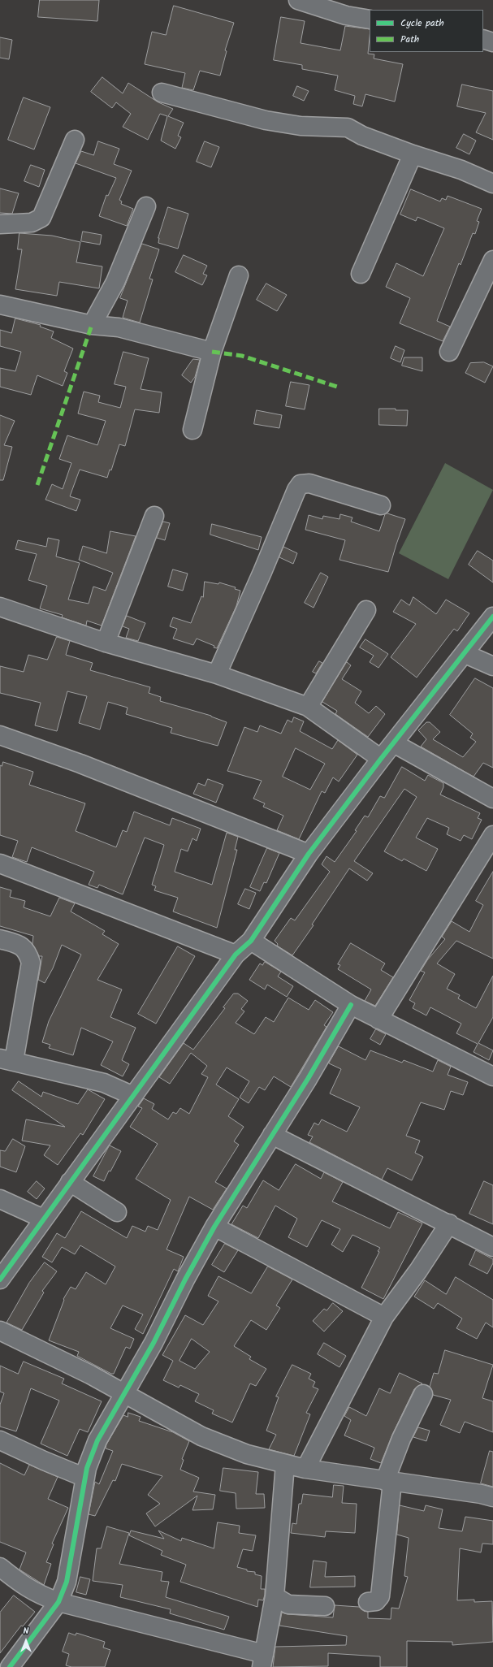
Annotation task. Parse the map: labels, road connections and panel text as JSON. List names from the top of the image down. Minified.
{"legend":["Cycle path","Path"],"north":"top"}
